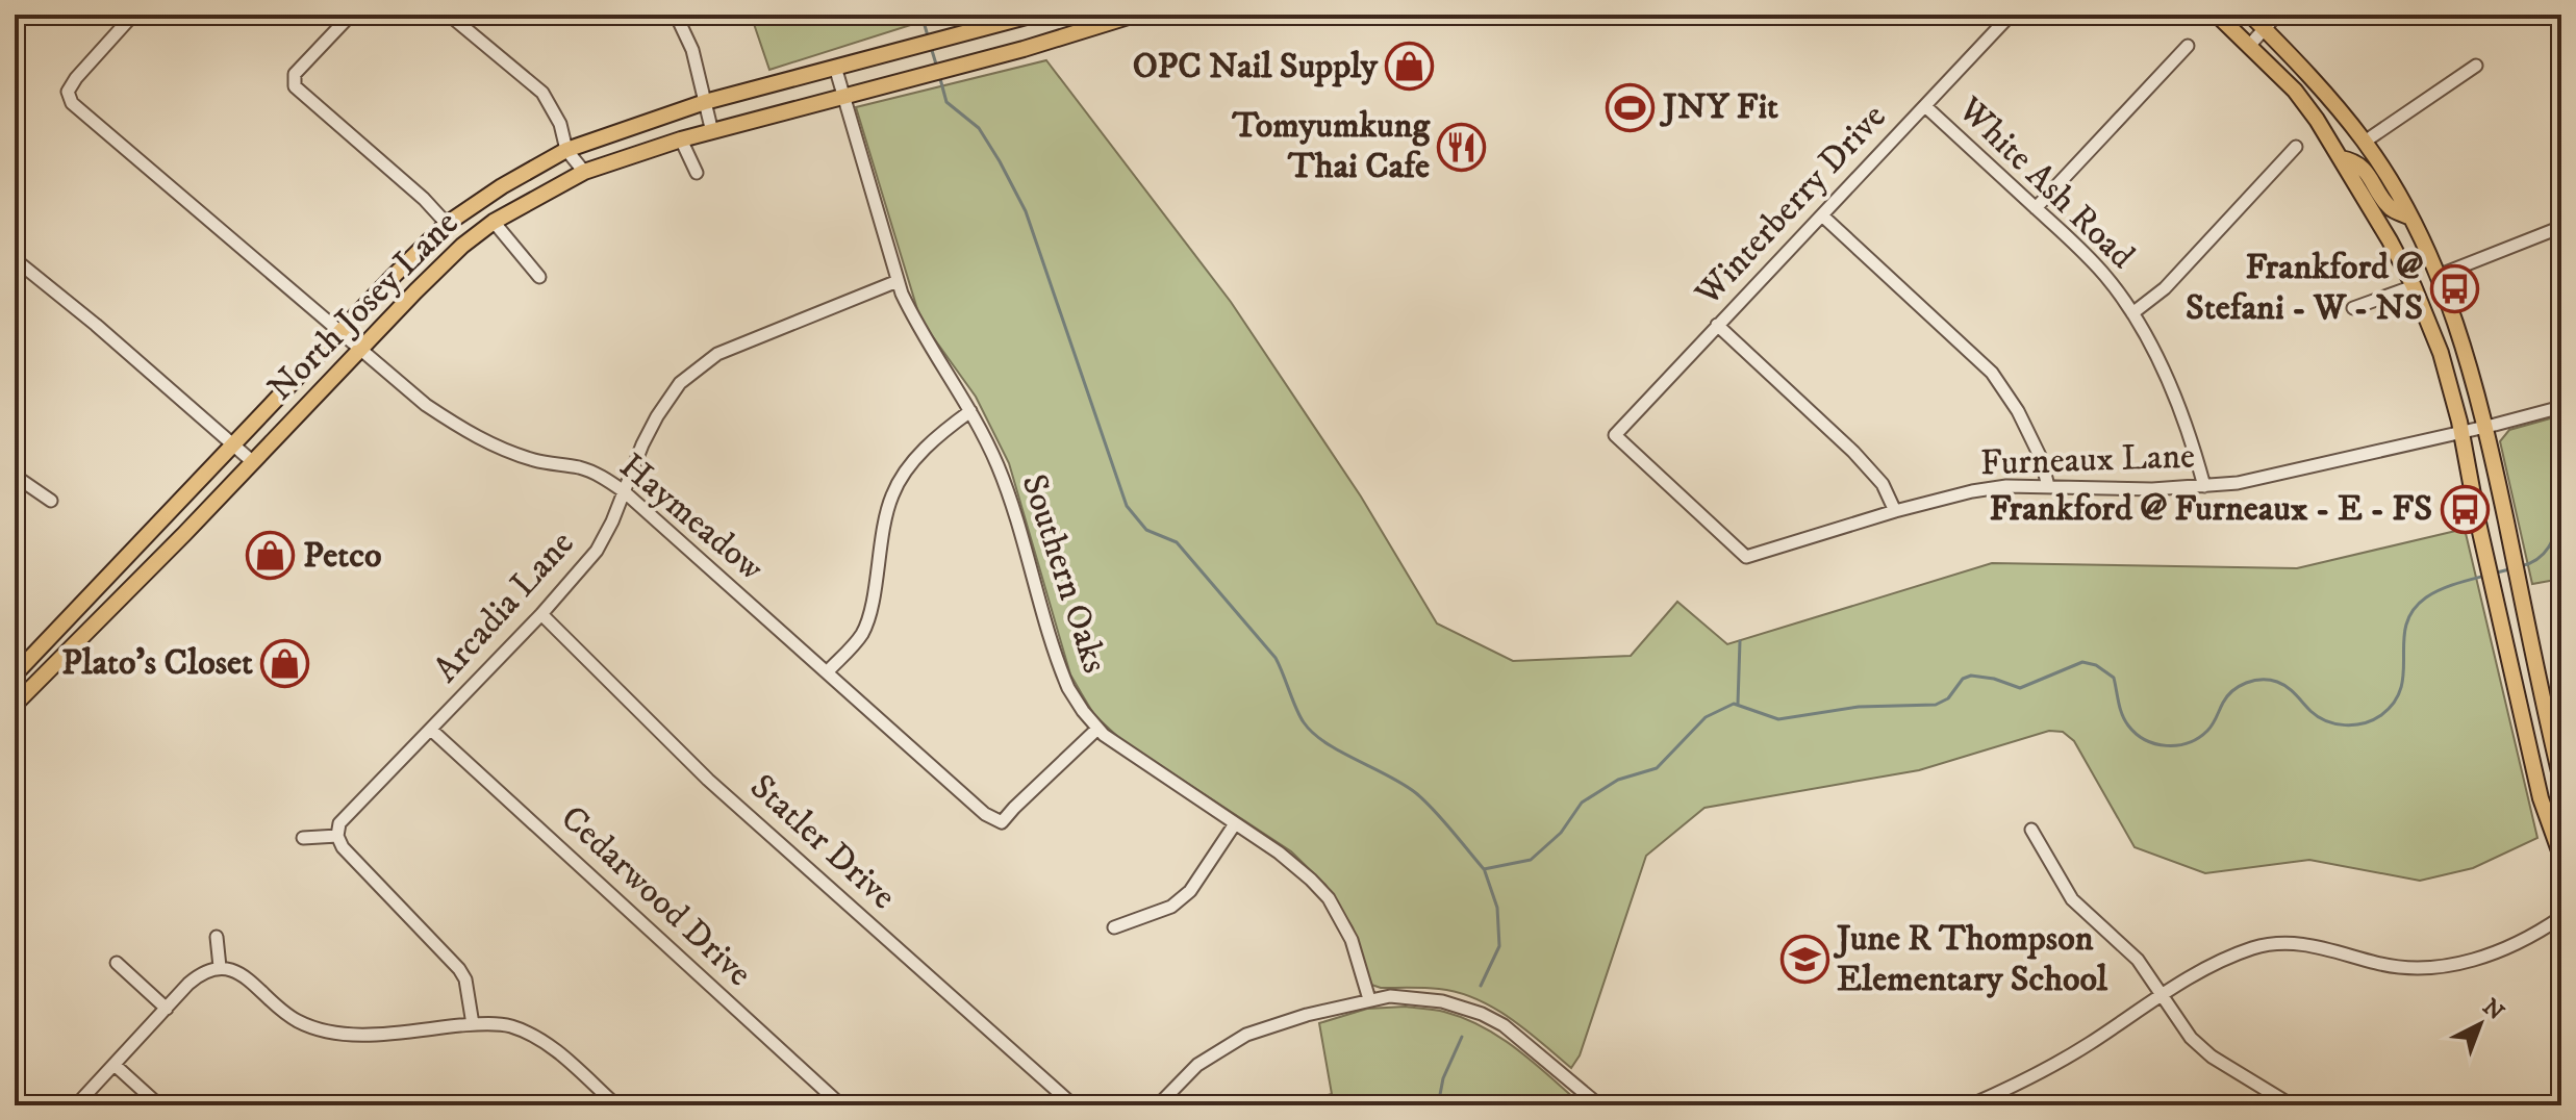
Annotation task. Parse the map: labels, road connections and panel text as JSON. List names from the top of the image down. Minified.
{"streets":{"main road":["North Josey Lane"],"street":["White Ash Road","Winterberry Drive","Furneaux Lane","Haymeadow","Southern Oaks","Arcadia Lane","Statler Drive","Cedarwood Drive"]},"crossings":[["White Ash Road","Winterberry Drive"],["White Ash Road","Furneaux Lane"],["Winterberry Drive","Furneaux Lane"],["North Josey Lane","Haymeadow"],["North Josey Lane","Southern Oaks"],["Haymeadow","Southern Oaks"],["Haymeadow","Arcadia Lane"],["Southern Oaks","Arcadia Lane"],["Arcadia Lane","Statler Drive"],["Arcadia Lane","Cedarwood Drive"]],"places":{"shop":["OPC Nail Supply","Petco","Plato's Closet"],"sports":["JNY Fit"],"restaurant":["Tomyumkung Thai Cafe"],"bus stop":["Frankford @ Stefani - W - NS","Frankford @ Furneaux - E - FS"],"school or university":["June R Thompson Elementary School"]},"north":"top right"}
